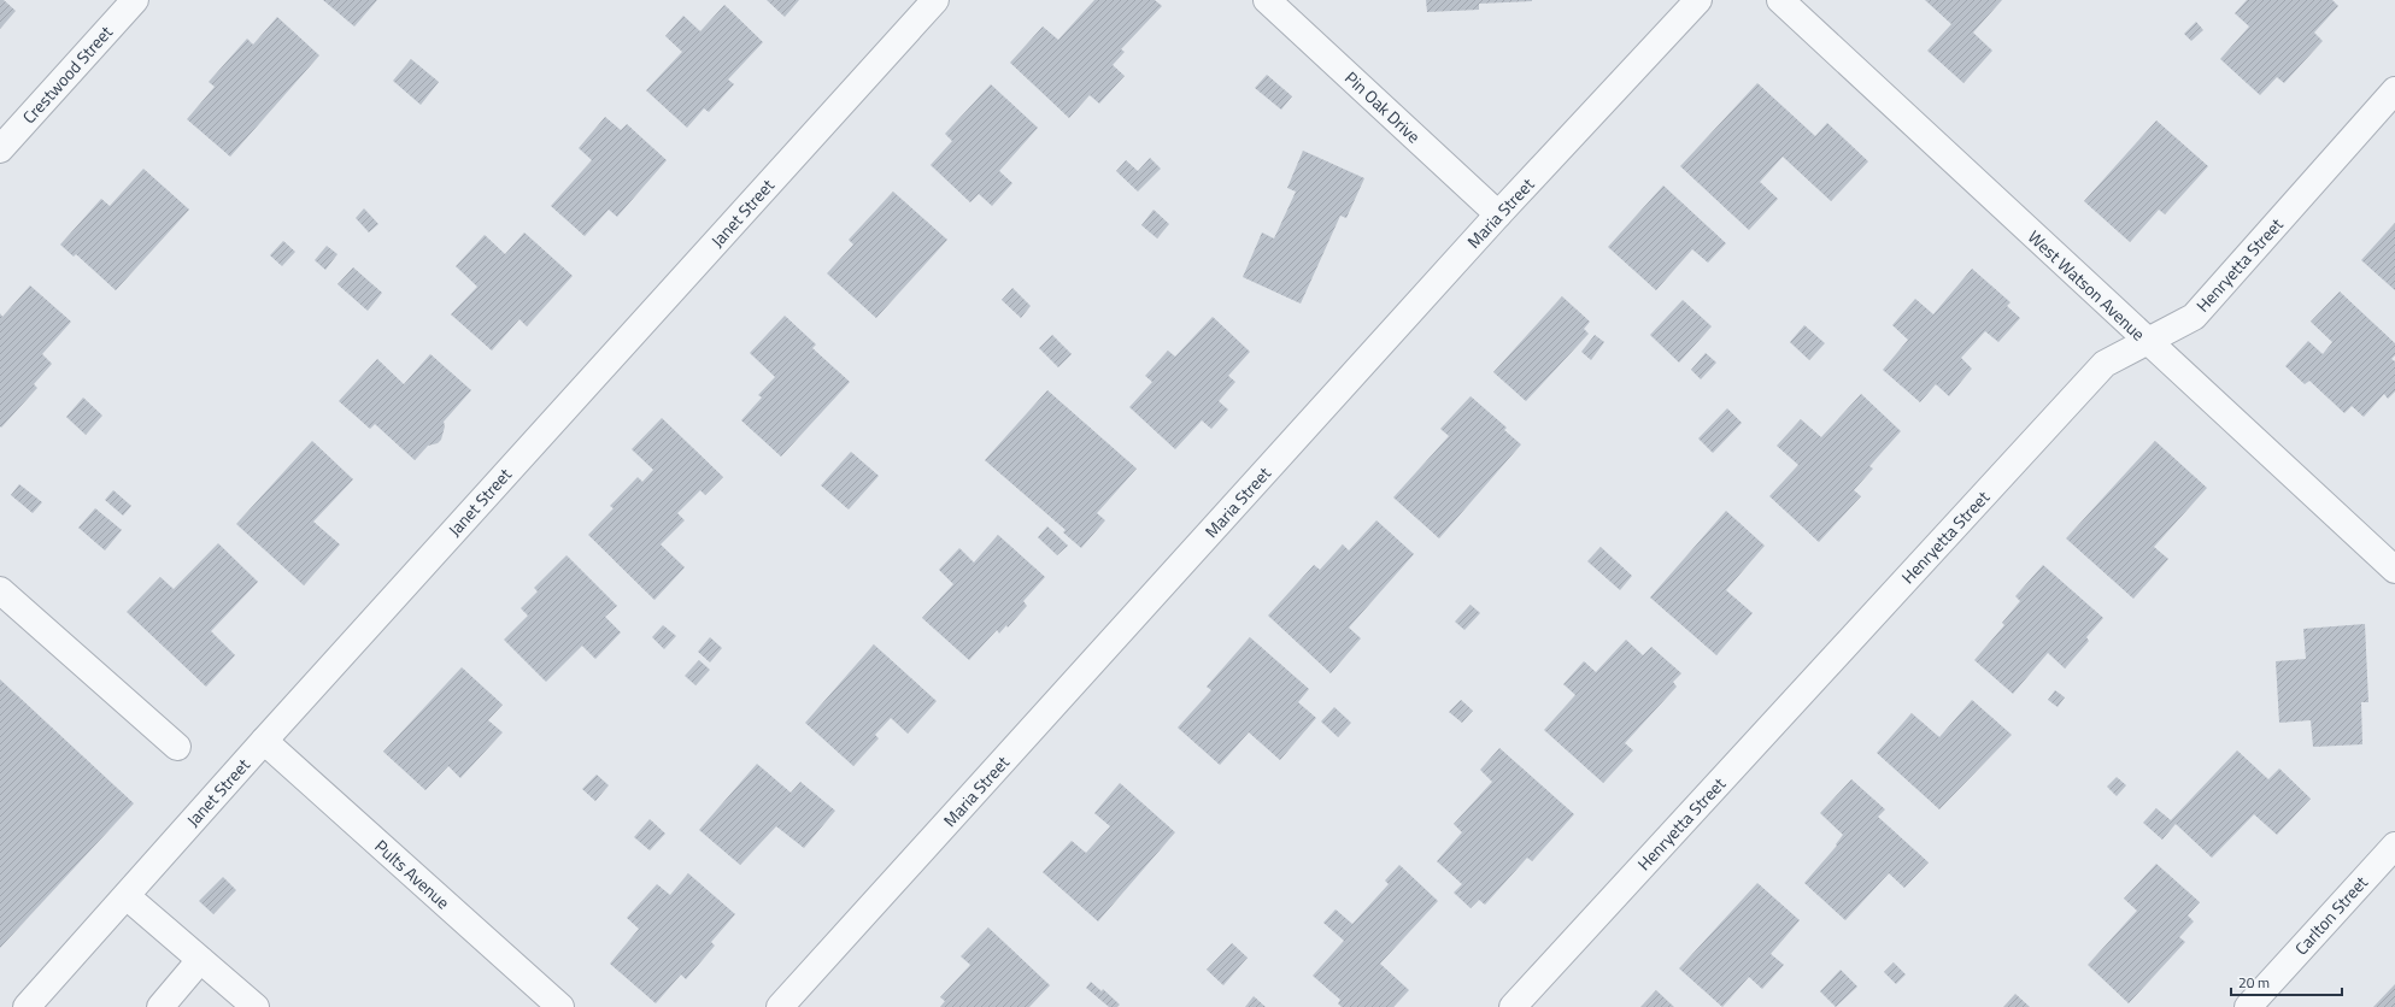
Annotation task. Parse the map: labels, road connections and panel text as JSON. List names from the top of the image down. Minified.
{"streets":{"street":["Crestwood Street","Pin Oak Drive","Janet Street","Maria Street","Henryetta Street","West Watson Avenue","Pults Avenue","Carlton Street"]},"crossings":[["Pin Oak Drive","Maria Street"],["Janet Street","Pults Avenue"],["Henryetta Street","West Watson Avenue"]],"scale_bar":"20 m"}
